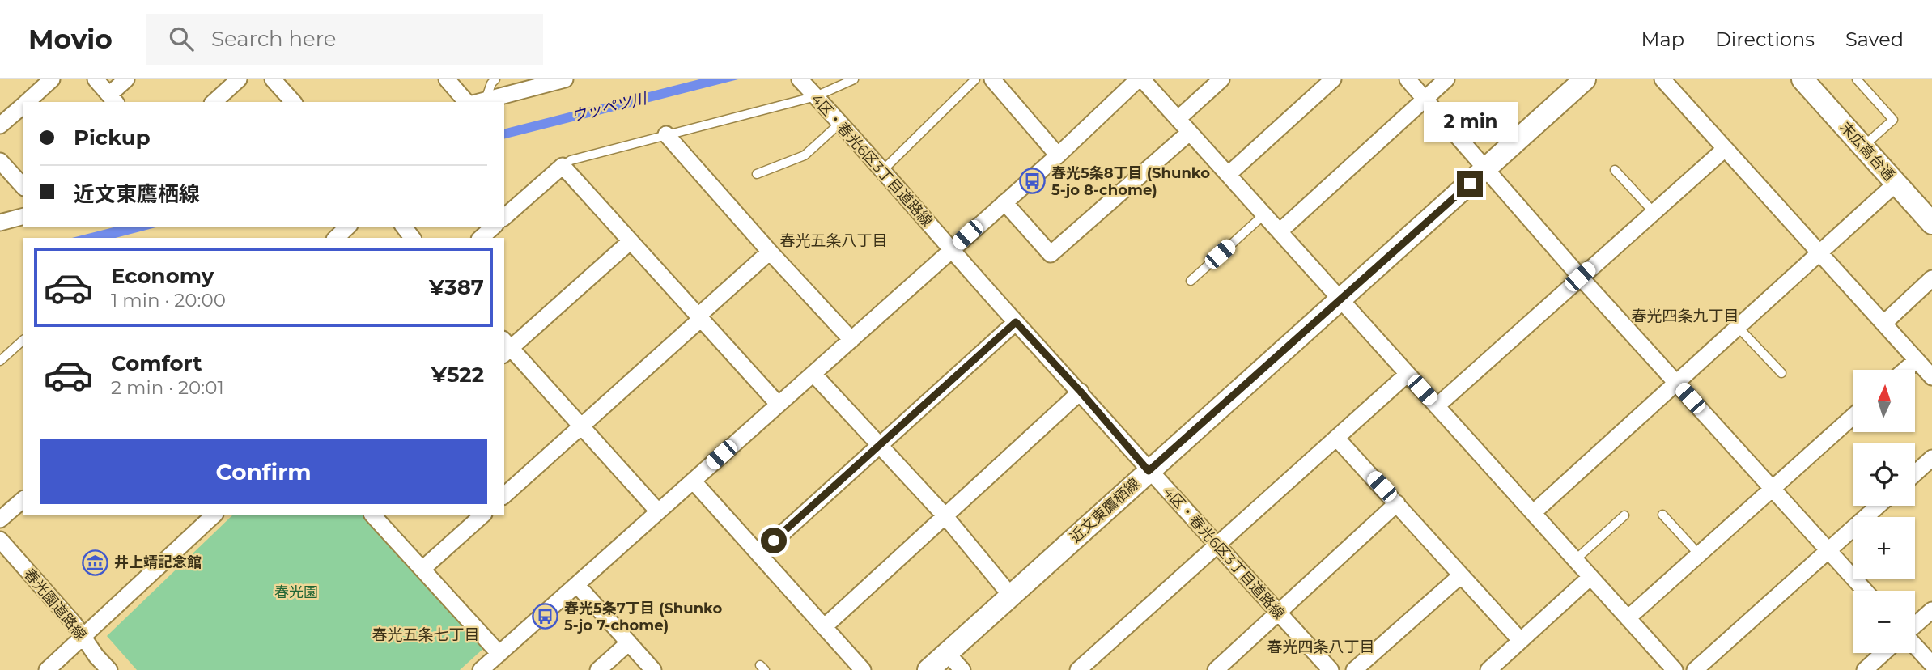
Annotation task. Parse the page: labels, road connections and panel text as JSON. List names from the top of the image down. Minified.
{"streets":{"street":["末広高台通","4区・春光6区3丁目道路線","近文東鷹栖線","春光園道路線"]},"crossings":[["4区・春光6区3丁目道路線","近文東鷹栖線"]],"districts":["春光五条八丁目","春光四条九丁目","春光五条七丁目","春光四条八丁目"],"water":["ウッペツ川"],"parks":["春光園"],"places":{"bus stop":["春光5条8丁目 (Shunko 5-jo 8-chome)","春光5条7丁目 (Shunko 5-jo 7-chome)"],"museum":["井上靖記念館"]},"north":"top","page":{"header":"Movio","search":"Search here","nav":["Map","Directions","Saved"],"bubble":"2 min","banner":["Pickup","近文東鷹栖線"],"list":[{"name":"Economy","note":"1 min · 20:00","value":"¥387"},{"name":"Comfort","note":"2 min · 20:01","value":"¥522"}],"map_buttons":["+","−"],"buttons":"Confirm"}}
